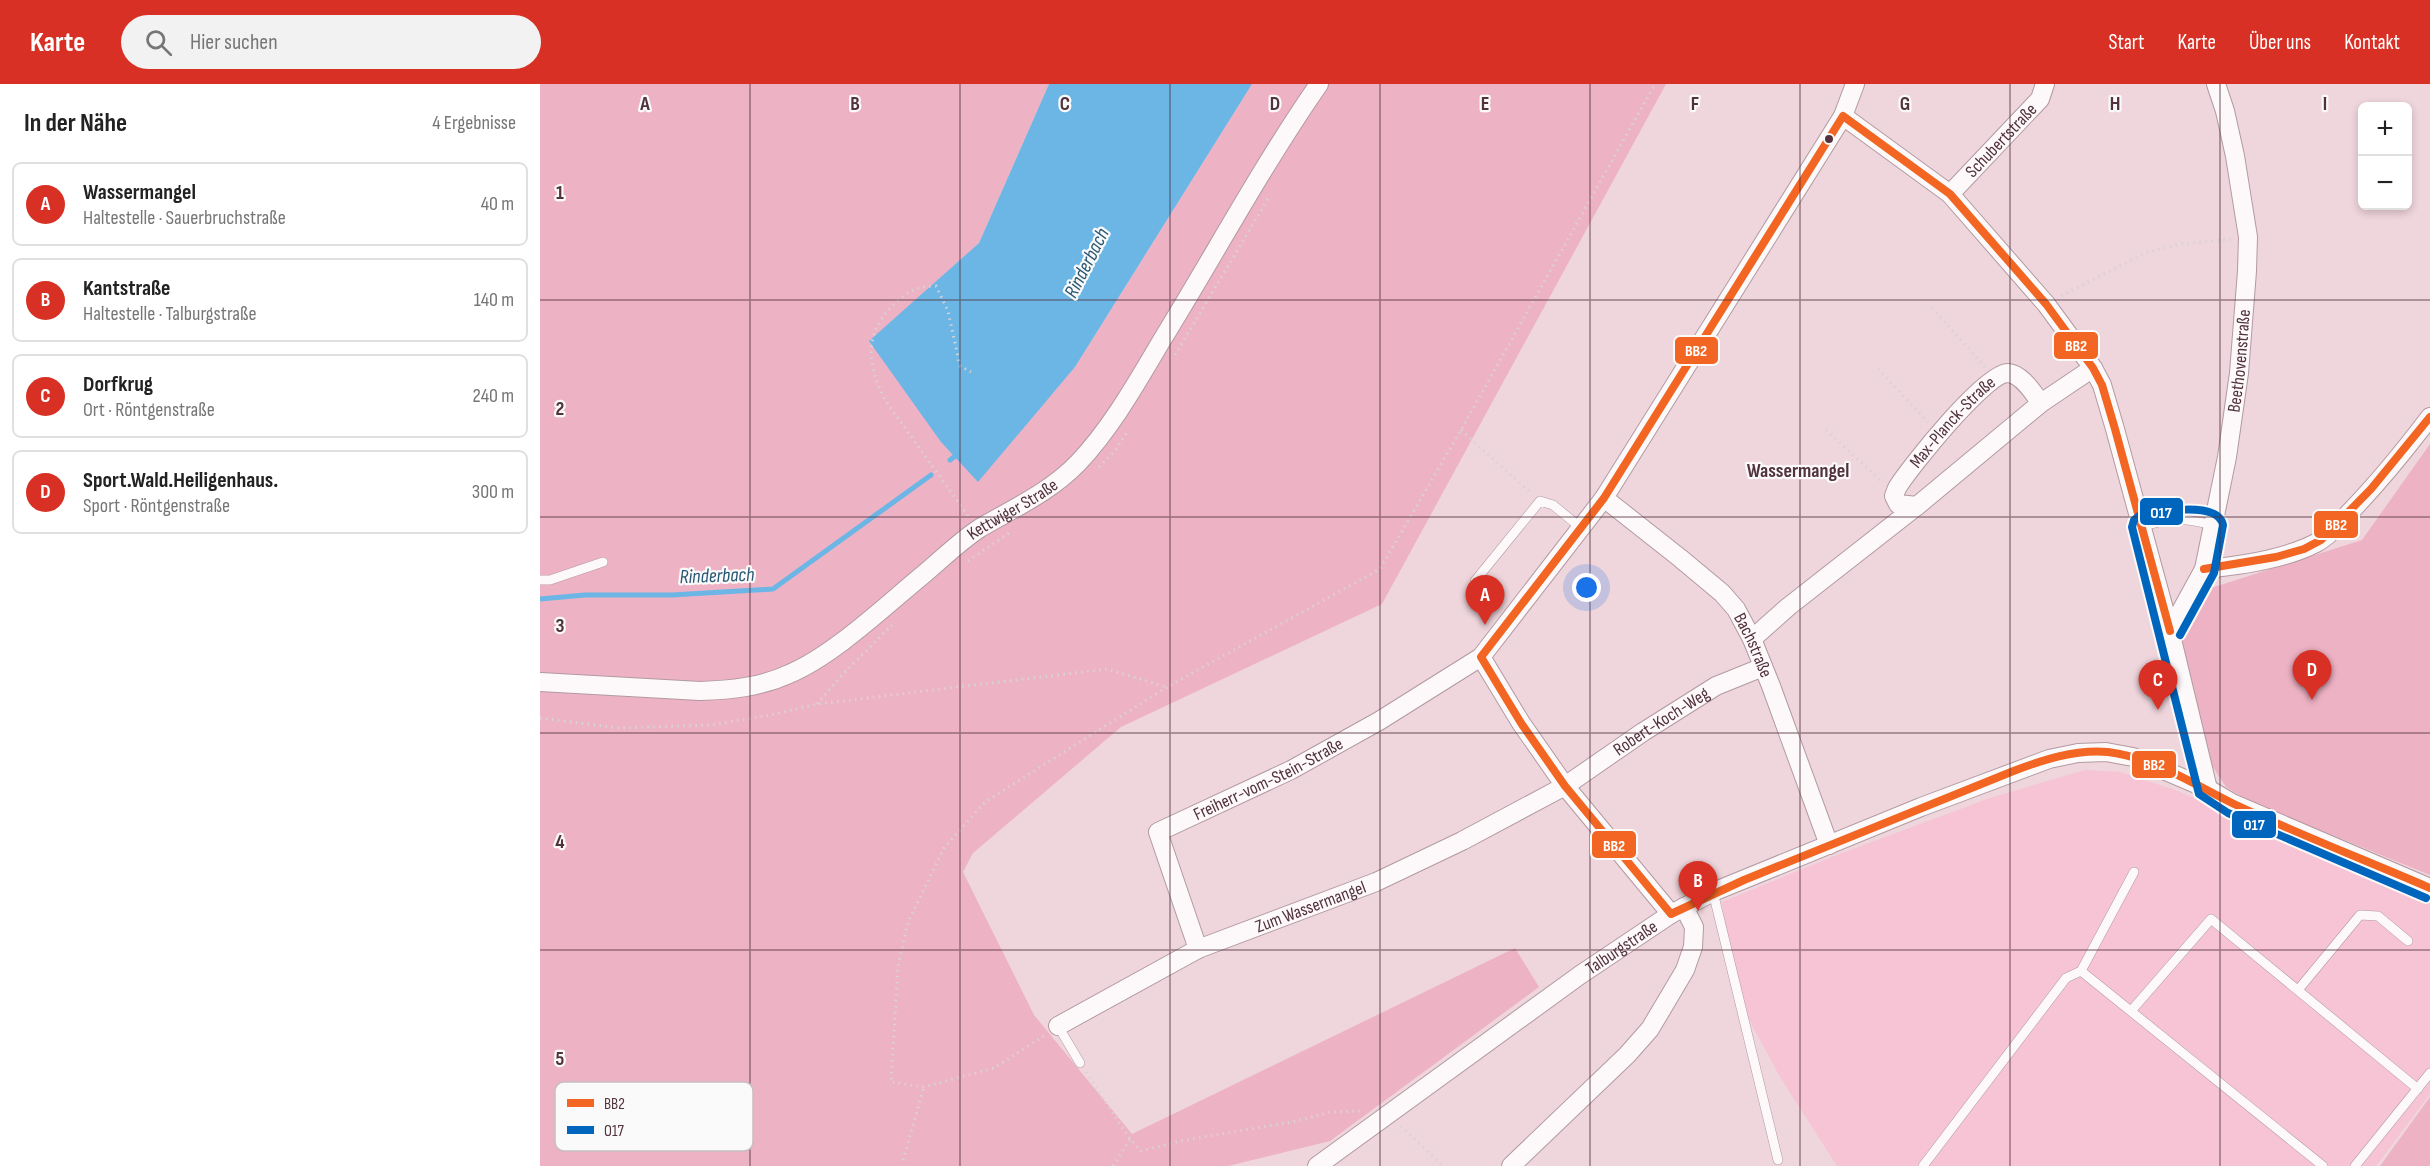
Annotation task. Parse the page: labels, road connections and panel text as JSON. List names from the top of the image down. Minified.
{"streets":{"street":["Schubertstraße","Beethovenstraße","Max-Planck-Straße","Kettwiger Straße","Bachstraße","Robert-Koch-Weg","Freiherr-vom-Stein-Straße","Zum Wassermangel","Talburgstraße"]},"crossings":[["Max-Planck-Straße","Bachstraße"],["Bachstraße","Robert-Koch-Weg"],["Bachstraße","Talburgstraße"],["Robert-Koch-Weg","Zum Wassermangel"],["Freiherr-vom-Stein-Straße","Zum Wassermangel"]],"districts":["Wassermangel"],"water":["Rinderbach"],"lines":["transit line BB2","transit line O17"],"legend":["BB2","O17"],"page":{"header":"Karte","search":"Hier suchen","nav":["Start","Karte","Über uns","Kontakt"],"heading":["In der Nähe","4 Ergebnisse"],"map_buttons":["+","−"],"list":[{"mark":"A","name":"Wassermangel","note":"Haltestelle · Sauerbruchstraße","value":"40 m"},{"mark":"B","name":"Kantstraße","note":"Haltestelle · Talburgstraße","value":"140 m"},{"mark":"C","name":"Dorfkrug","note":"Ort · Röntgenstraße","value":"240 m"},{"mark":"D","name":"Sport.Wald.Heiligenhaus.","note":"Sport · Röntgenstraße","value":"300 m"}],"pins":["A","D","C","B"]},"grid":{"columns":["A","B","C","D","E","F","G","H","I"],"rows":["1","2","3","4","5"]}}
